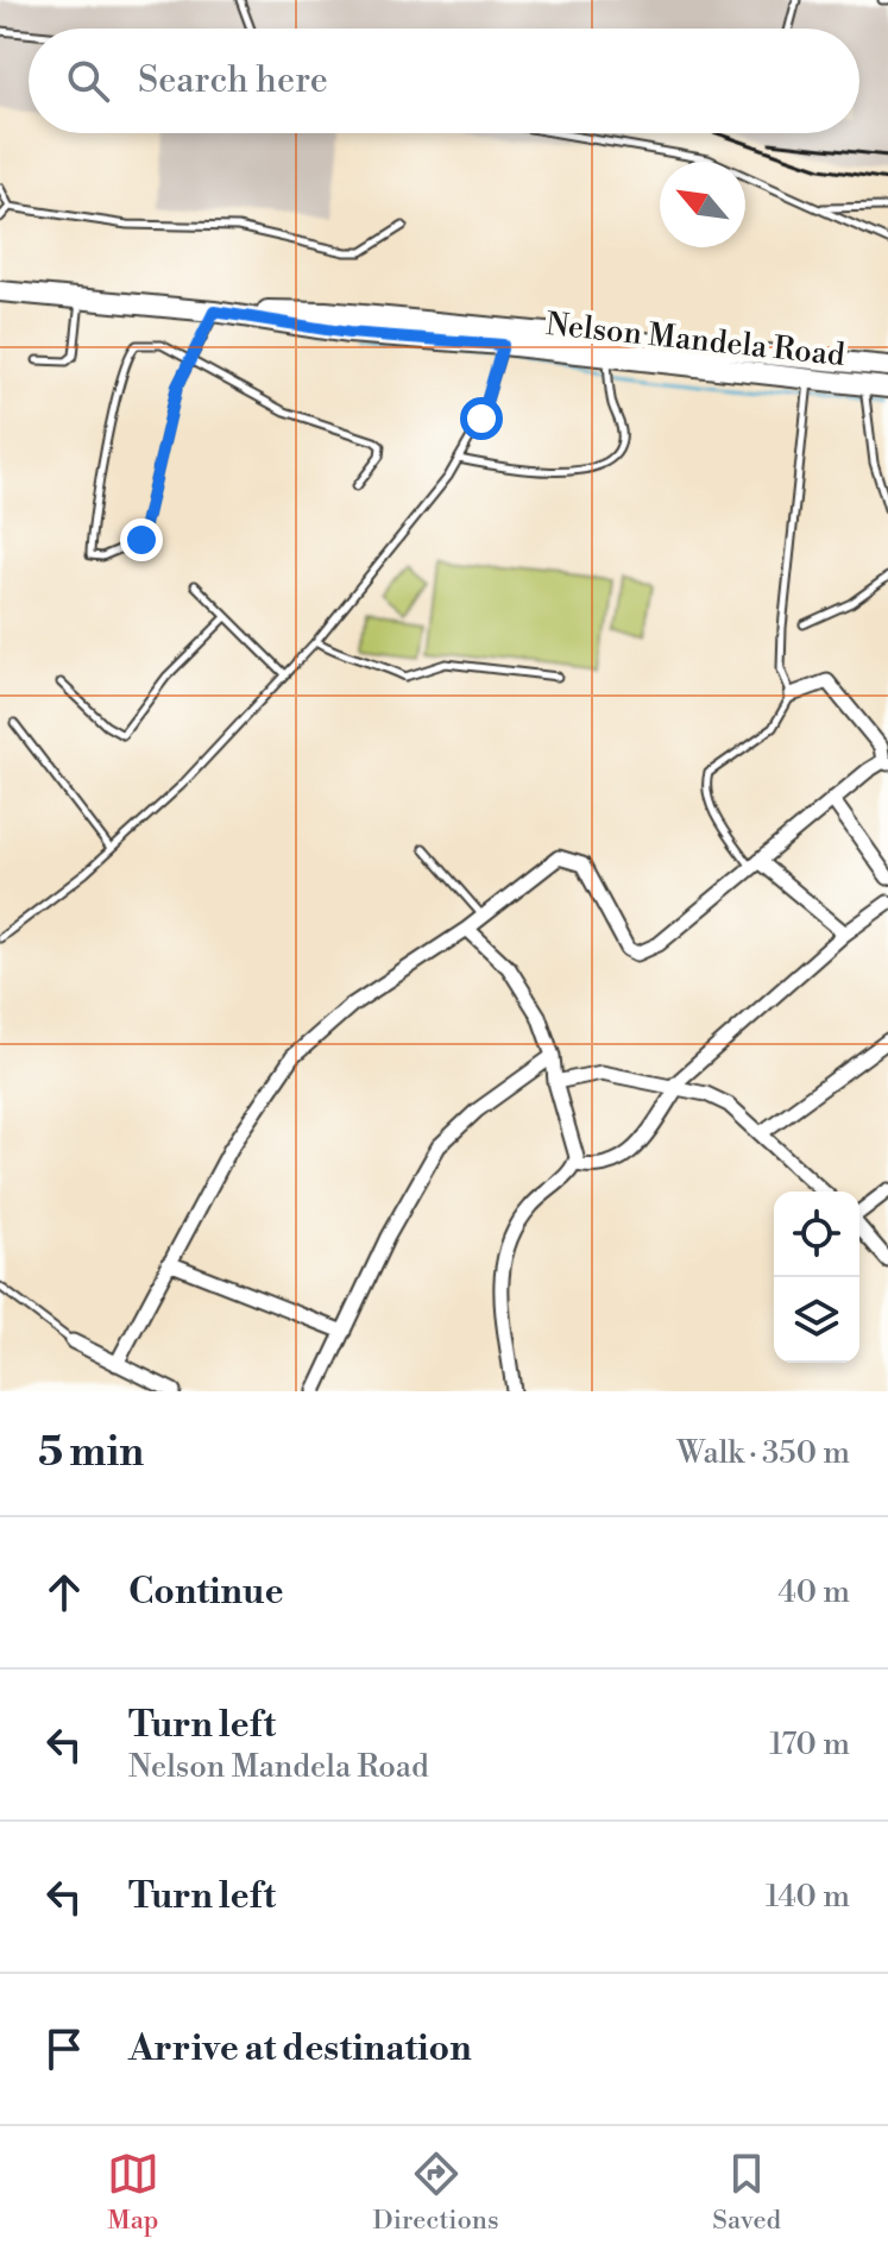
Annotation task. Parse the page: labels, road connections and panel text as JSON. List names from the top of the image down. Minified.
{"streets":{"main road":["Nelson Mandela Road"]},"north":"top left","page":{"search":"Search here","heading":["5 min","Walk · 350 m"],"list":[["Continue","40 m"],["Turn left","Nelson Mandela Road","170 m"],["Turn left","140 m"],"Arrive at destination"],"nav":["Map","Directions","Saved"]}}
